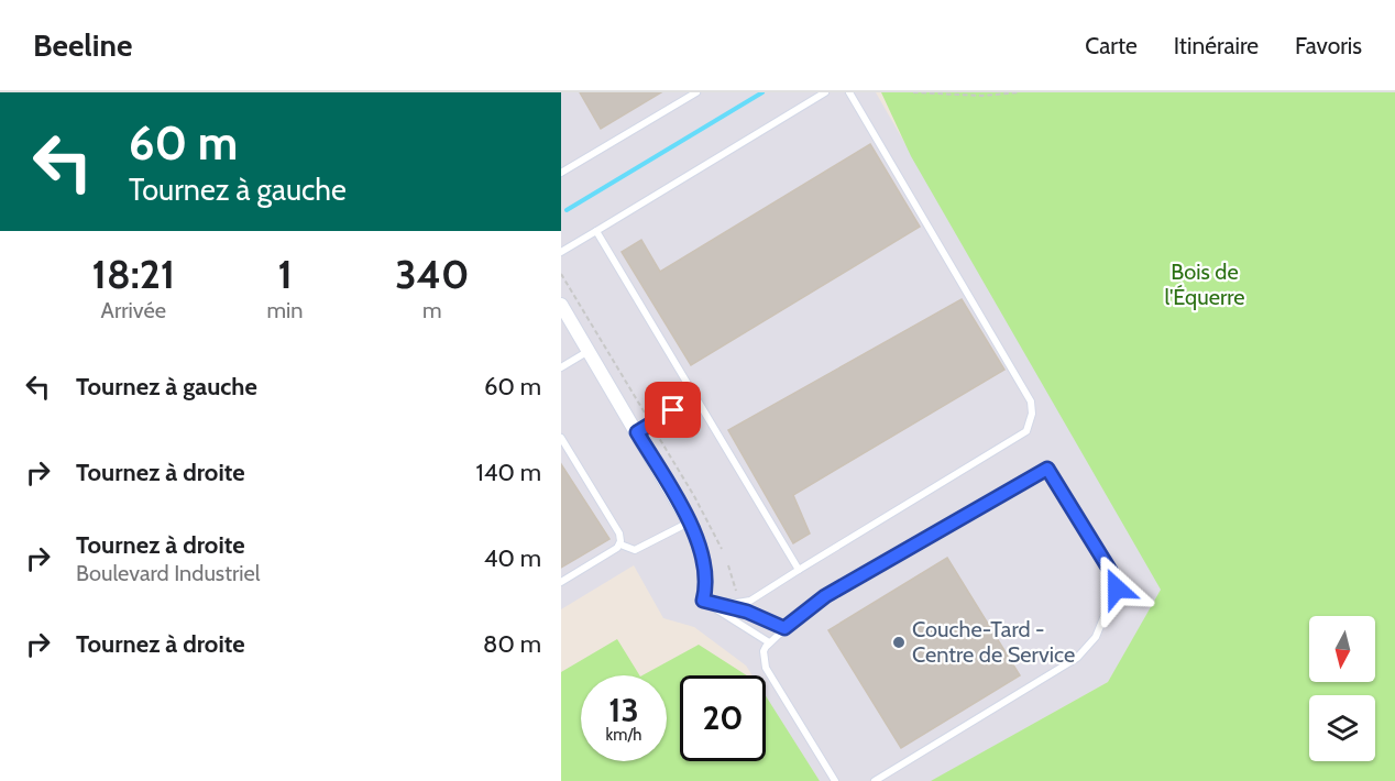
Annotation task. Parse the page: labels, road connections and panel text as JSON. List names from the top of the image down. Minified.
{"parks":["Bois de l'Équerre"],"places":["Couche-Tard - Centre de Service"],"north":"bottom","page":{"header":"Beeline","nav":["Carte","Itinéraire","Favoris"],"turn":["60 m","Tournez à gauche"],"eta":["18:21","Arrivée","1","min","340","m"],"list":[{"name":"Tournez à gauche","value":"60 m"},{"name":"Tournez à droite","value":"140 m"},{"name":"Tournez à droite","note":"Boulevard Industriel","value":"40 m"},{"name":"Tournez à droite","value":"80 m"}],"speed":"13 km/h","limit":"20"}}
